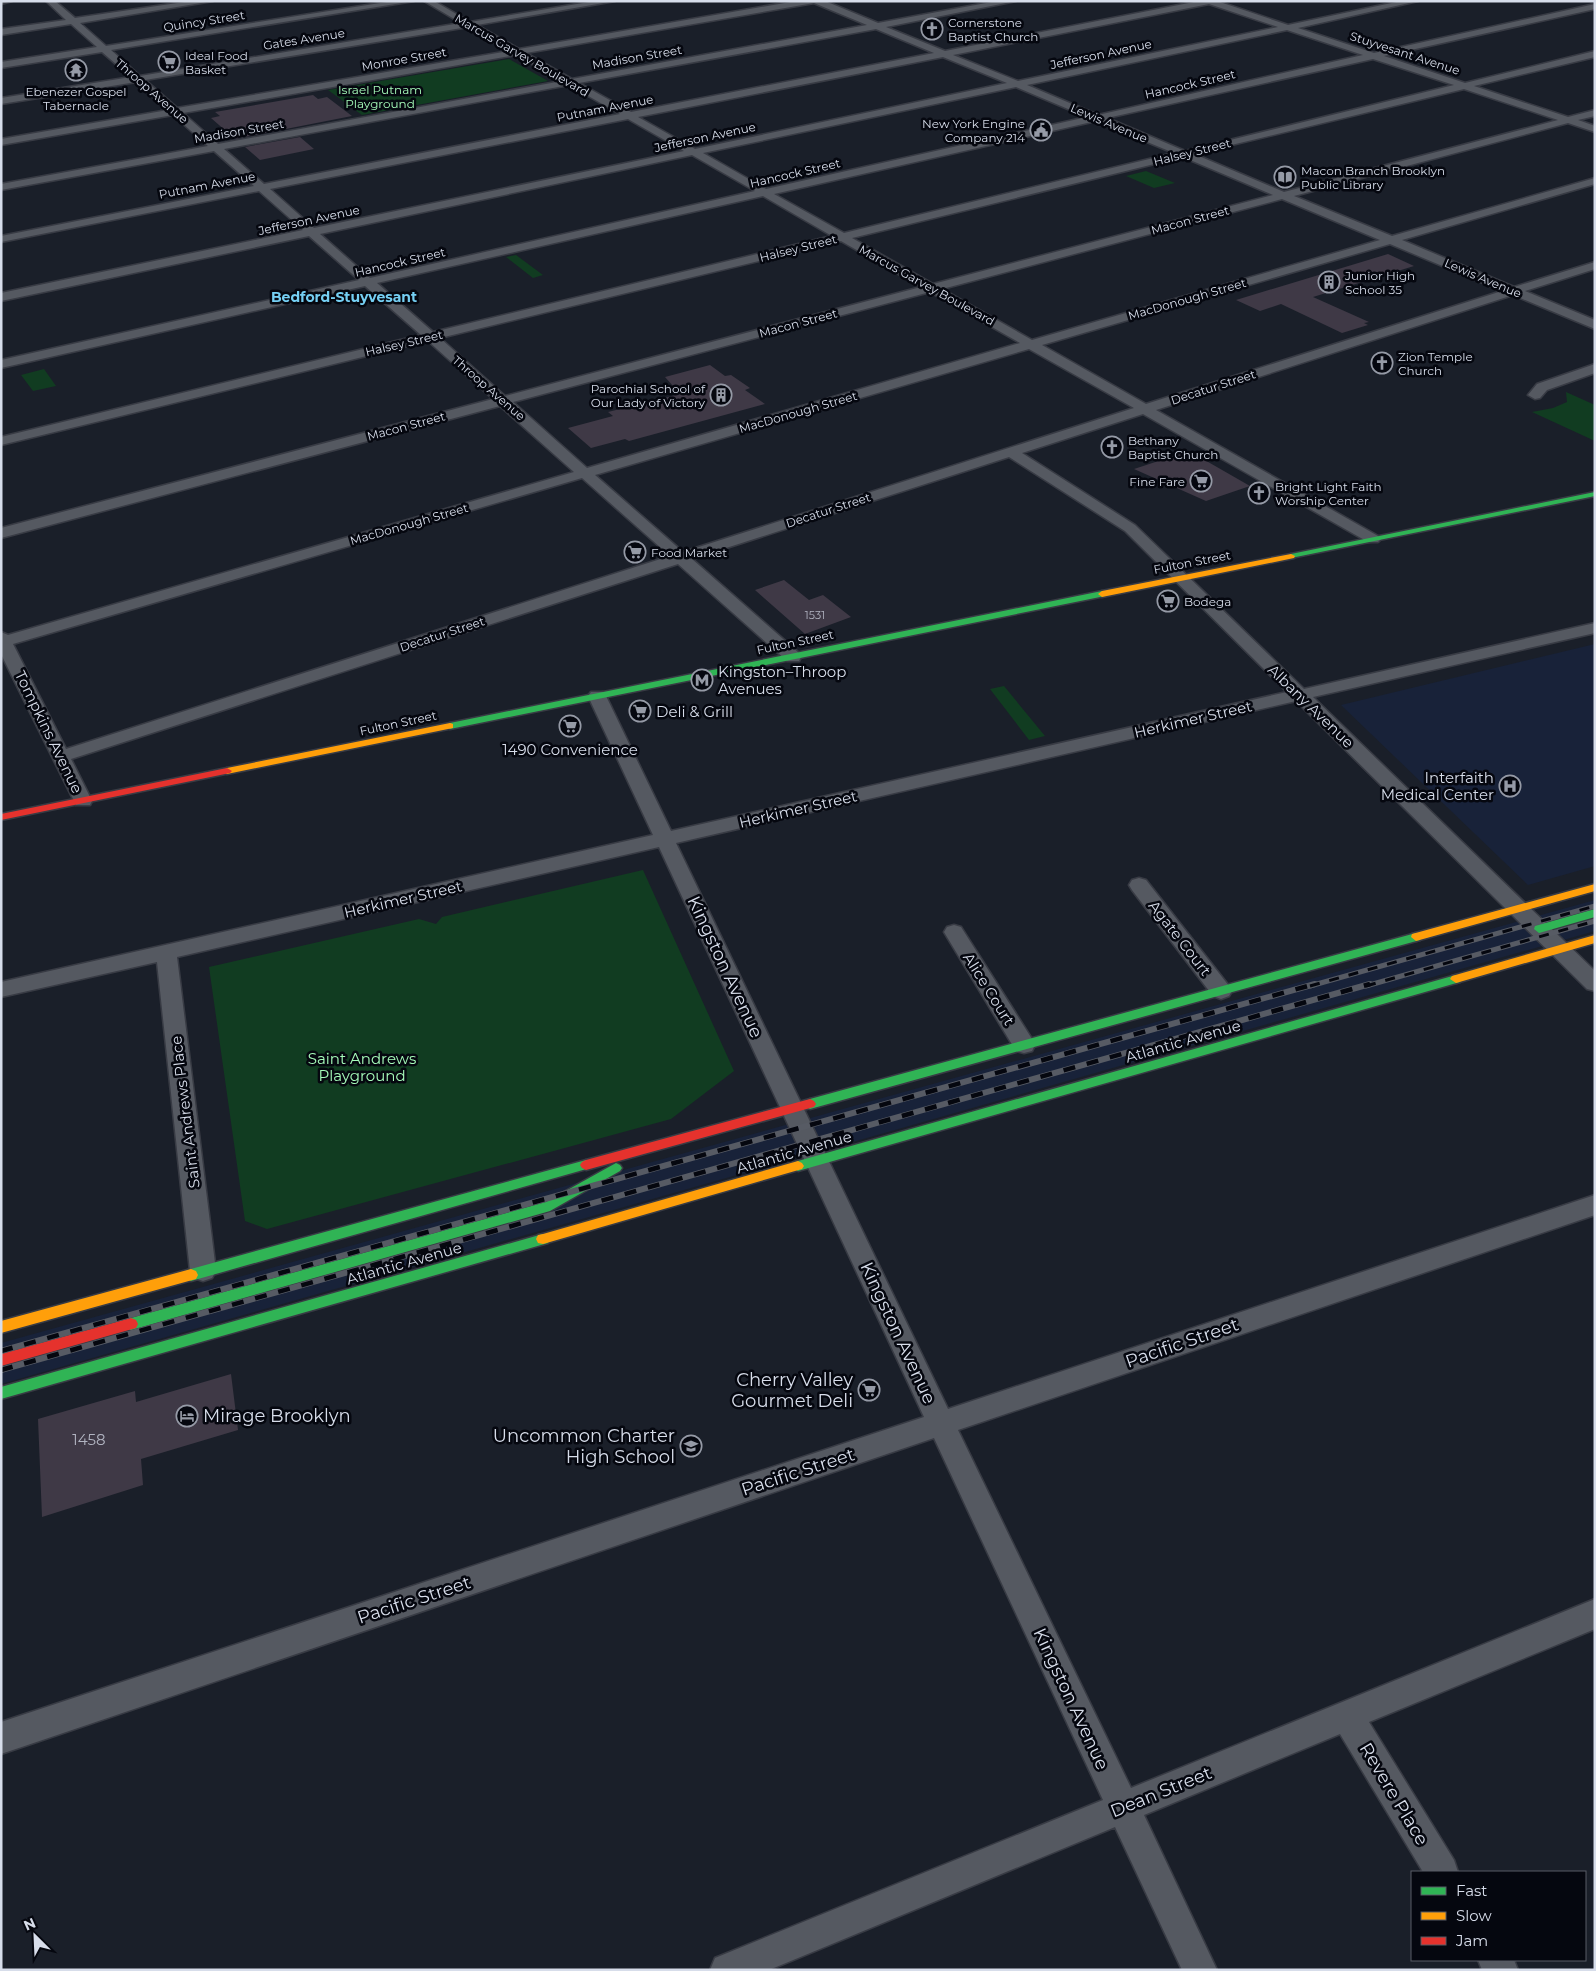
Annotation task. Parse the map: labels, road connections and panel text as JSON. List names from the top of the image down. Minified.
{"streets":{"main road":["Fulton Street","Atlantic Avenue"],"street":["Quincy Street","Gates Avenue","Stuyvesant Avenue","Jefferson Avenue","Marcus Garvey Boulevard","Madison Street","Monroe Street","Hancock Street","Throop Avenue","Putnam Avenue","Lewis Avenue","Halsey Street","Macon Street","MacDonough Street","Decatur Street","Albany Avenue","Herkimer Street","Tompkins Avenue","Agate Court","Kingston Avenue","Alice Court","Saint Andrews Place","Pacific Street","Dean Street","Revere Place"]},"crossings":[["Quincy Street","Throop Avenue"],["Gates Avenue","Marcus Garvey Boulevard"],["Gates Avenue","Throop Avenue"],["Stuyvesant Avenue","Jefferson Avenue"],["Stuyvesant Avenue","Hancock Street"],["Stuyvesant Avenue","Putnam Avenue"],["Stuyvesant Avenue","Halsey Street"],["Stuyvesant Avenue","Macon Street"],["Jefferson Avenue","Marcus Garvey Boulevard"],["Jefferson Avenue","Throop Avenue"],["Jefferson Avenue","Lewis Avenue"],["Marcus Garvey Boulevard","Madison Street"],["Marcus Garvey Boulevard","Monroe Street"],["Marcus Garvey Boulevard","Hancock Street"],["Marcus Garvey Boulevard","Putnam Avenue"],["Marcus Garvey Boulevard","Halsey Street"],["Marcus Garvey Boulevard","Macon Street"],["Marcus Garvey Boulevard","MacDonough Street"],["Marcus Garvey Boulevard","Decatur Street"],["Marcus Garvey Boulevard","Fulton Street"],["Madison Street","Throop Avenue"],["Madison Street","Lewis Avenue"],["Monroe Street","Throop Avenue"],["Hancock Street","Throop Avenue"],["Hancock Street","Lewis Avenue"],["Throop Avenue","Putnam Avenue"],["Throop Avenue","Halsey Street"],["Throop Avenue","Macon Street"],["Throop Avenue","MacDonough Street"],["Throop Avenue","Decatur Street"],["Throop Avenue","Fulton Street"],["Putnam Avenue","Lewis Avenue"],["Lewis Avenue","Halsey Street"],["Lewis Avenue","Macon Street"],["Lewis Avenue","MacDonough Street"],["Lewis Avenue","Decatur Street"],["MacDonough Street","Tompkins Avenue"],["Decatur Street","Albany Avenue"],["Decatur Street","Tompkins Avenue"],["Fulton Street","Albany Avenue"],["Fulton Street","Tompkins Avenue"],["Fulton Street","Kingston Avenue"],["Albany Avenue","Herkimer Street"],["Albany Avenue","Atlantic Avenue"],["Herkimer Street","Kingston Avenue"],["Herkimer Street","Saint Andrews Place"],["Kingston Avenue","Atlantic Avenue"],["Kingston Avenue","Pacific Street"],["Kingston Avenue","Dean Street"],["Dean Street","Revere Place"]],"districts":["Bedford-Stuyvesant"],"parks":["Israel Putnam Playground","Saint Andrews Playground"],"places":{"church":["Cornerstone Baptist Church","Zion Temple Church","Bethany Baptist Church","Bright Light Faith Worship Center"],"supermarket":["Ideal Food Basket","Fine Fare","Food Market","Bodega","Deli & Grill","1490 Convenience","Cherry Valley Gourmet Deli"],"temple":["Ebenezer Gospel Tabernacle"],"public building":["New York Engine Company 214"],"library":["Macon Branch Brooklyn Public Library"],"building":["Junior High School 35","Parochial School of Our Lady of Victory"],"metro station":["Kingston–Throop Avenues"],"hospital":["Interfaith Medical Center"],"hotel":["Mirage Brooklyn"],"school or university":["Uncommon Charter High School"]},"house_numbers":["1531","1458"],"legend":["Fast","Slow","Jam"],"north":"top left"}
